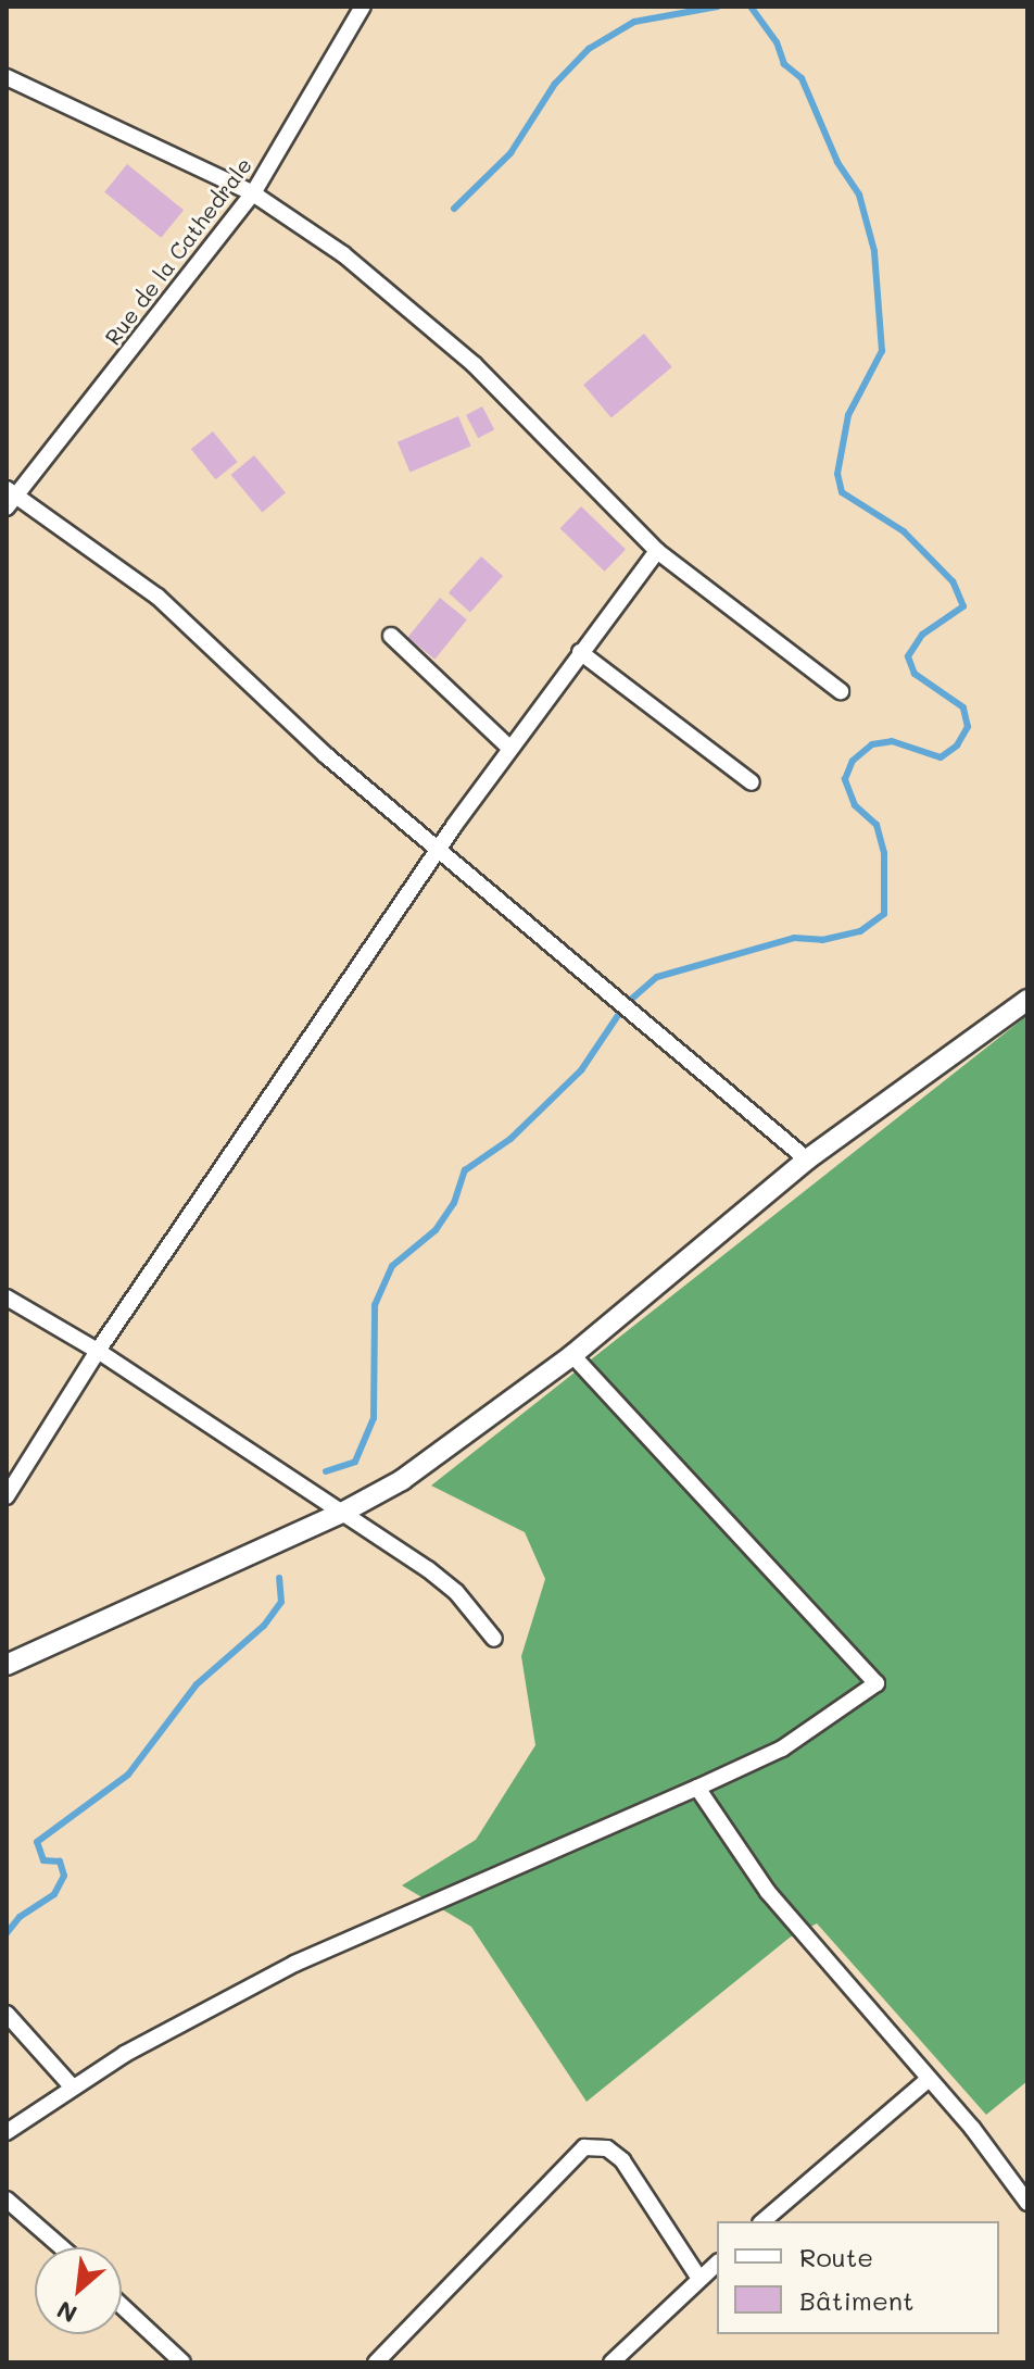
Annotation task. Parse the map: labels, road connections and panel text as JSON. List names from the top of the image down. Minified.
{"streets":{"street":["Rue de la Cathedrale"]},"legend":["Route","Bâtiment"],"north":"bottom left"}
